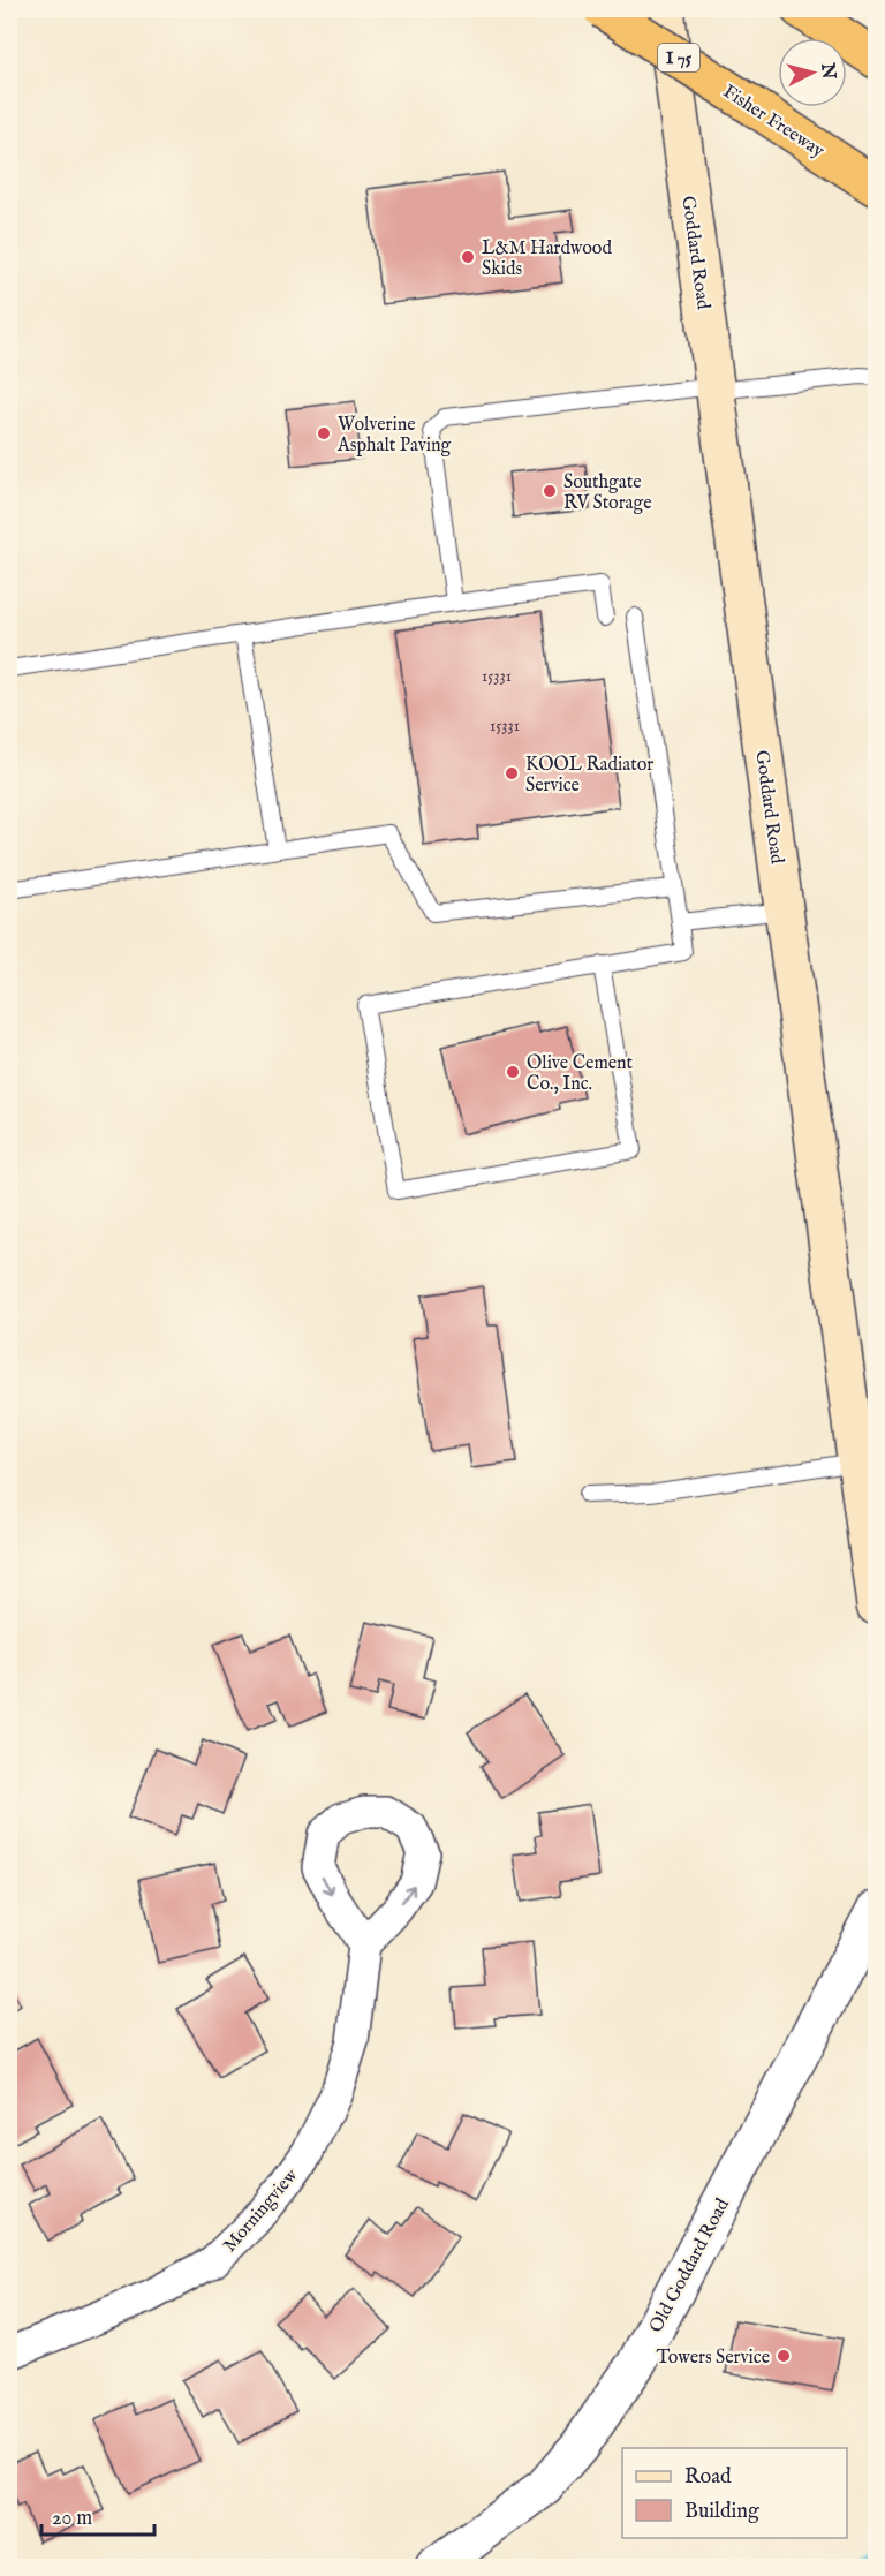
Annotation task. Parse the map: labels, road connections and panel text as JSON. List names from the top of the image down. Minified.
{"streets":{"highway":["I 75","Fisher Freeway"],"main road":["Goddard Road"],"street":["Morningview","Old Goddard Road"]},"places":["L&M Hardwood Skids","Wolverine Asphalt Paving","Southgate RV Storage","KOOL Radiator Service","Olive Cement Co., Inc.","Towers Service"],"house_numbers":["15331","15331"],"legend":["Road","Building"],"scale_bar":"20 m","north":"right"}
